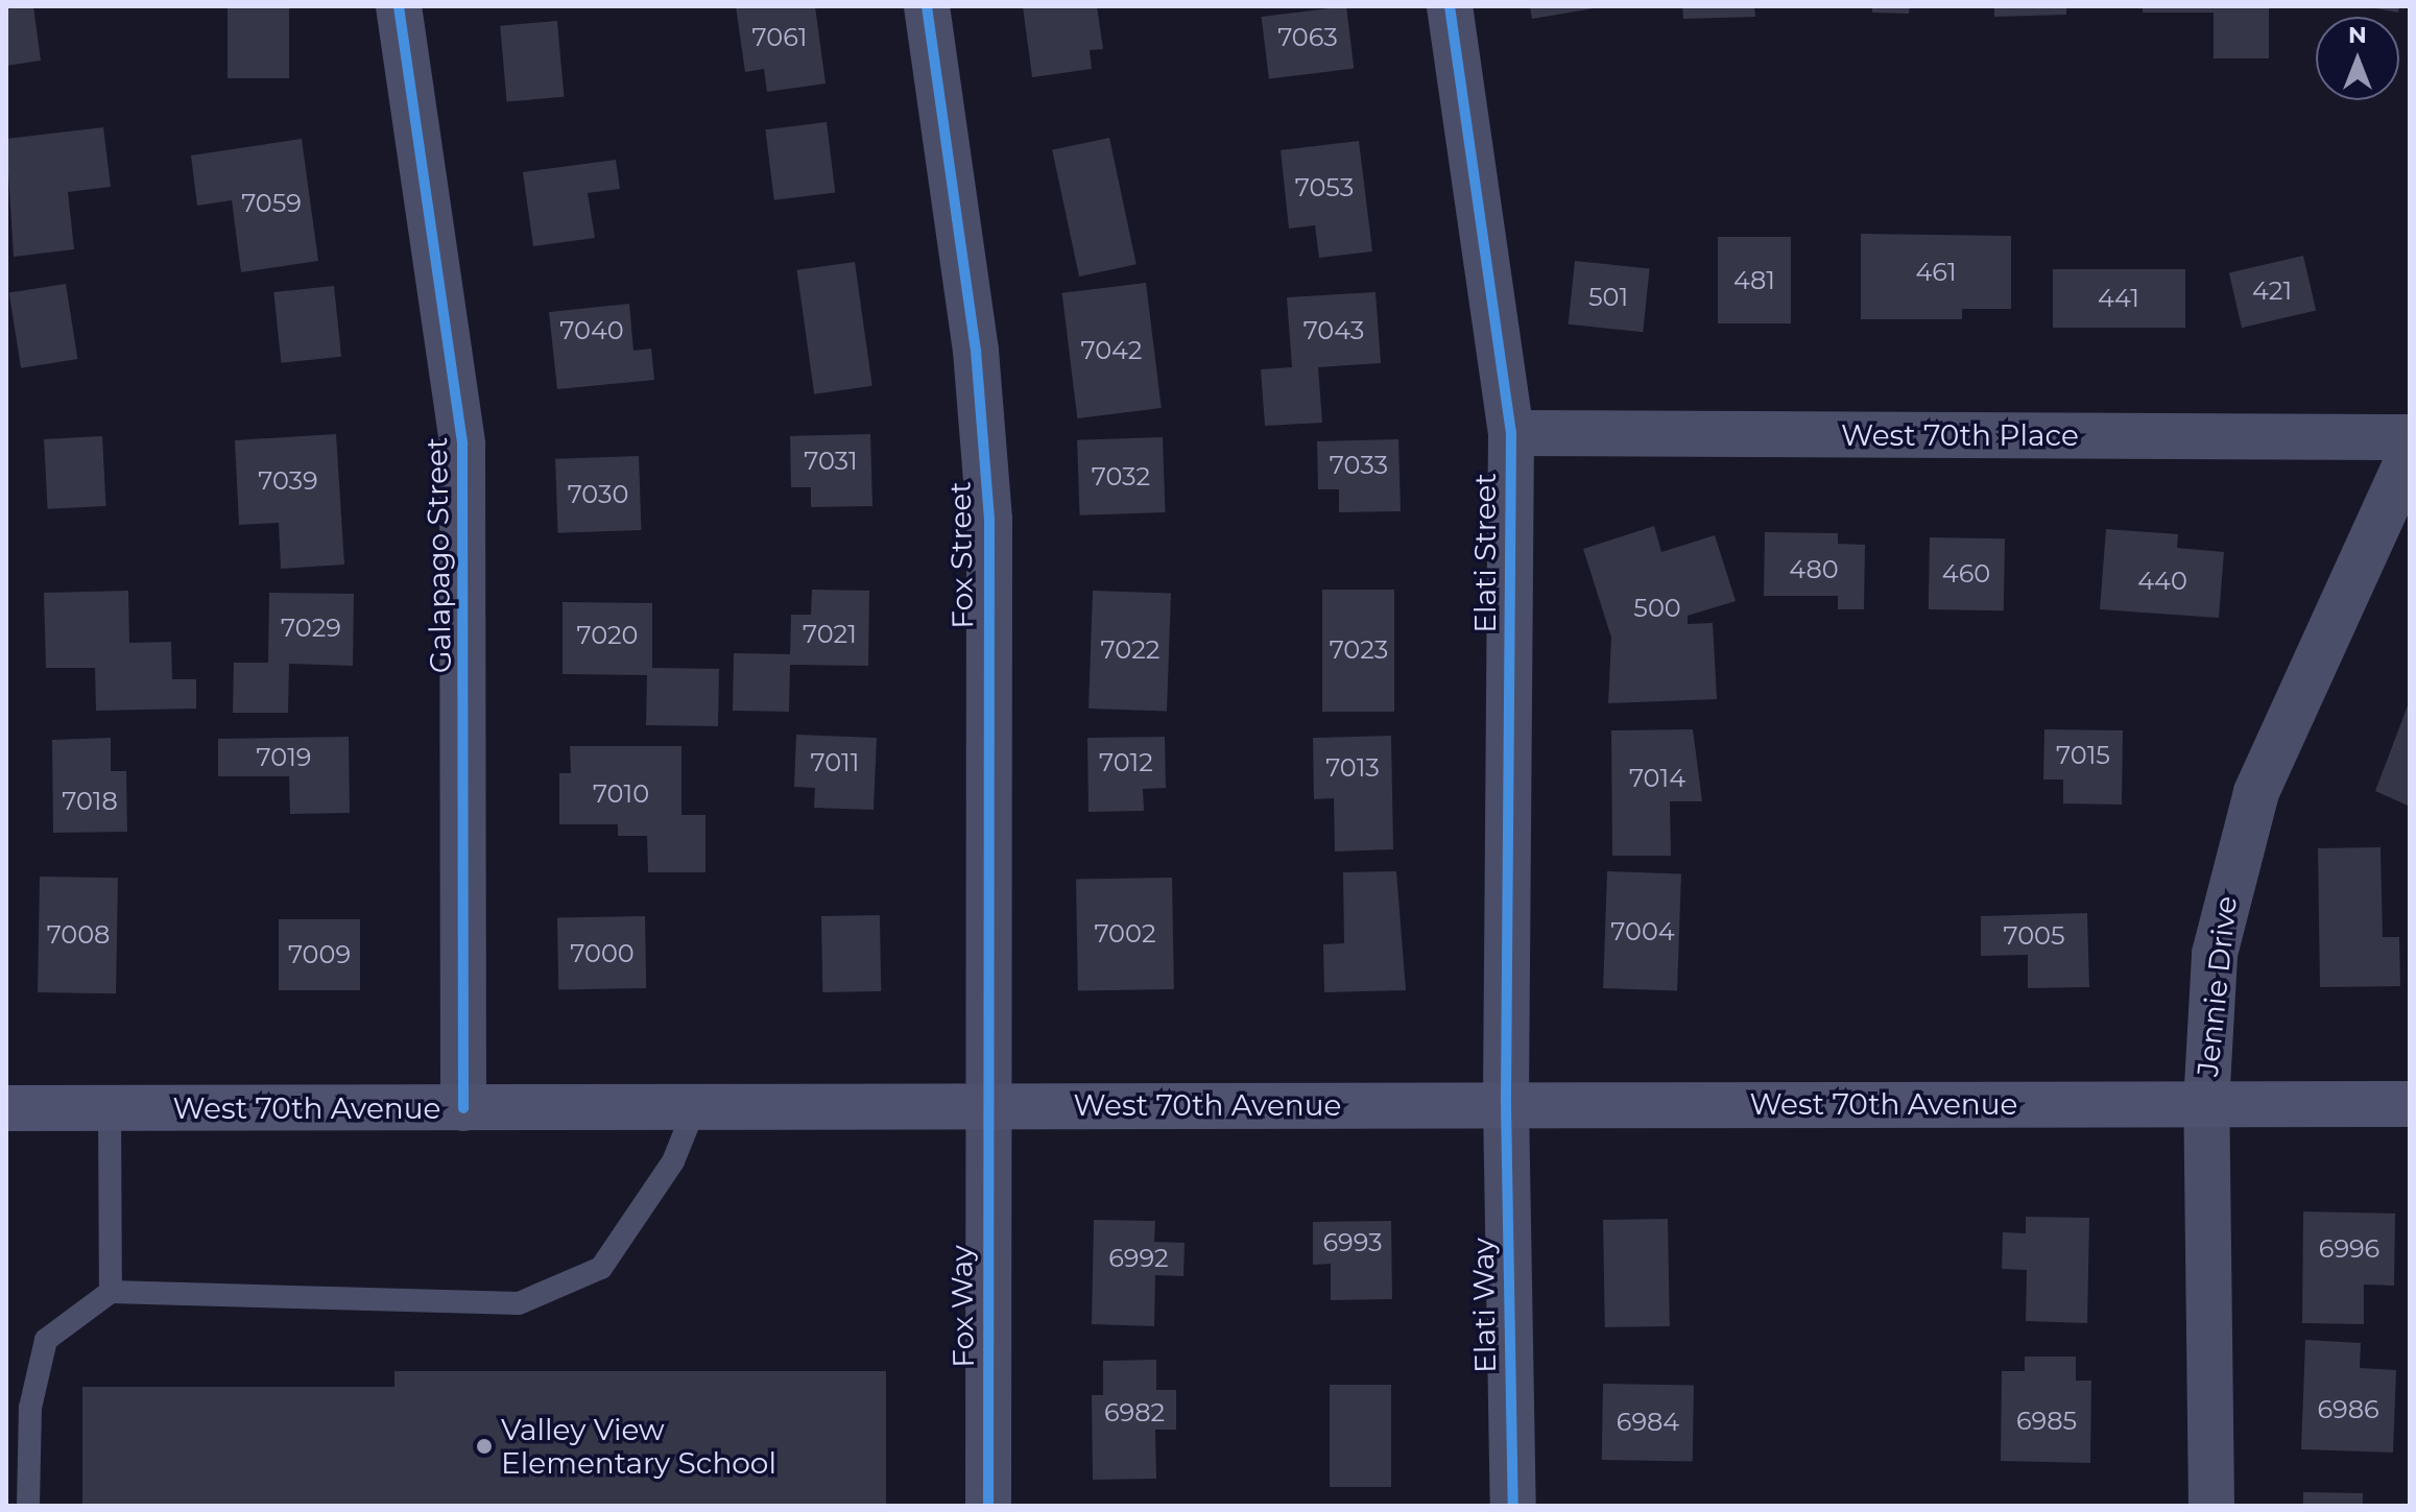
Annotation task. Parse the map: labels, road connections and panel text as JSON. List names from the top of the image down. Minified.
{"streets":{"main road":["West 70th Avenue"],"street":["West 70th Place","Elati Street","Galapago Street","Fox Street","Jennie Drive","Elati Way","Fox Way"]},"crossings":[["West 70th Place","Elati Street"],["Elati Street","West 70th Avenue"],["Elati Street","Elati Way"],["Galapago Street","West 70th Avenue"],["Fox Street","West 70th Avenue"],["Fox Street","Fox Way"],["Jennie Drive","West 70th Avenue"],["West 70th Avenue","Elati Way"],["West 70th Avenue","Fox Way"]],"places":["Valley View Elementary School"],"house_numbers":["7061","7063","7053","7059","461","481","421","501","441","7040","7043","7042","7031","7033","7032","7039","7030","480","460","440","500","7029","7021","7020","7022","7023","7015","7019","7011","7012","7013","7014","7010","7018","7004","7002","7008","7005","7000","7009","6993","6996","6992","6986","6982","6985","6984"],"north":"top"}
